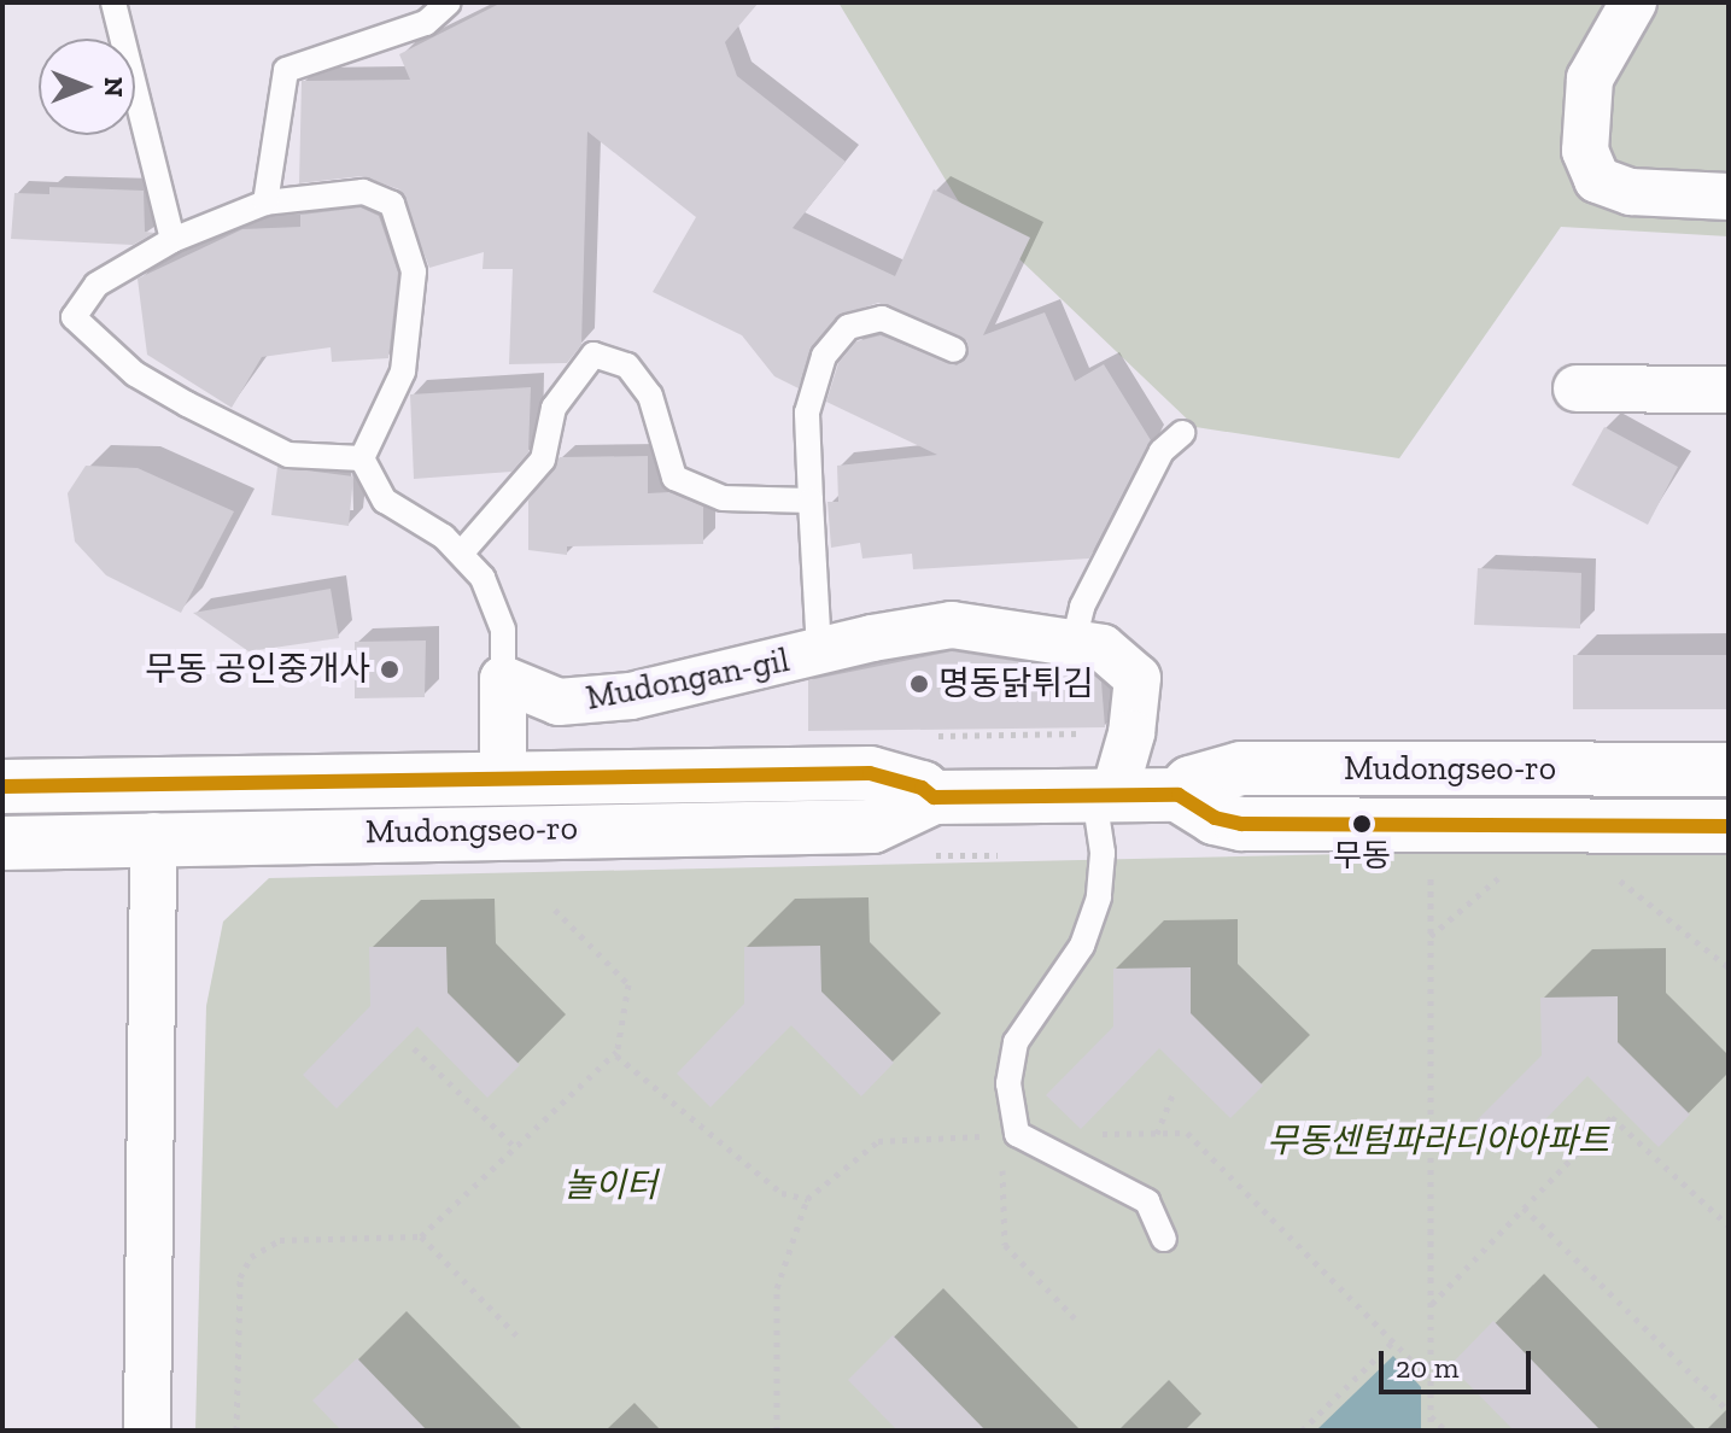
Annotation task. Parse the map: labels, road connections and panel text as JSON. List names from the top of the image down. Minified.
{"streets":{"main road":["Mudongseo-ro"],"street":["Mudongan-gil"]},"crossings":[["Mudongan-gil","Mudongseo-ro"]],"parks":["무동센텀파라디아아파트","놀이터"],"places":["무동 공인중개사","명동닭튀김","무동"],"scale_bar":"20 m","north":"right"}
